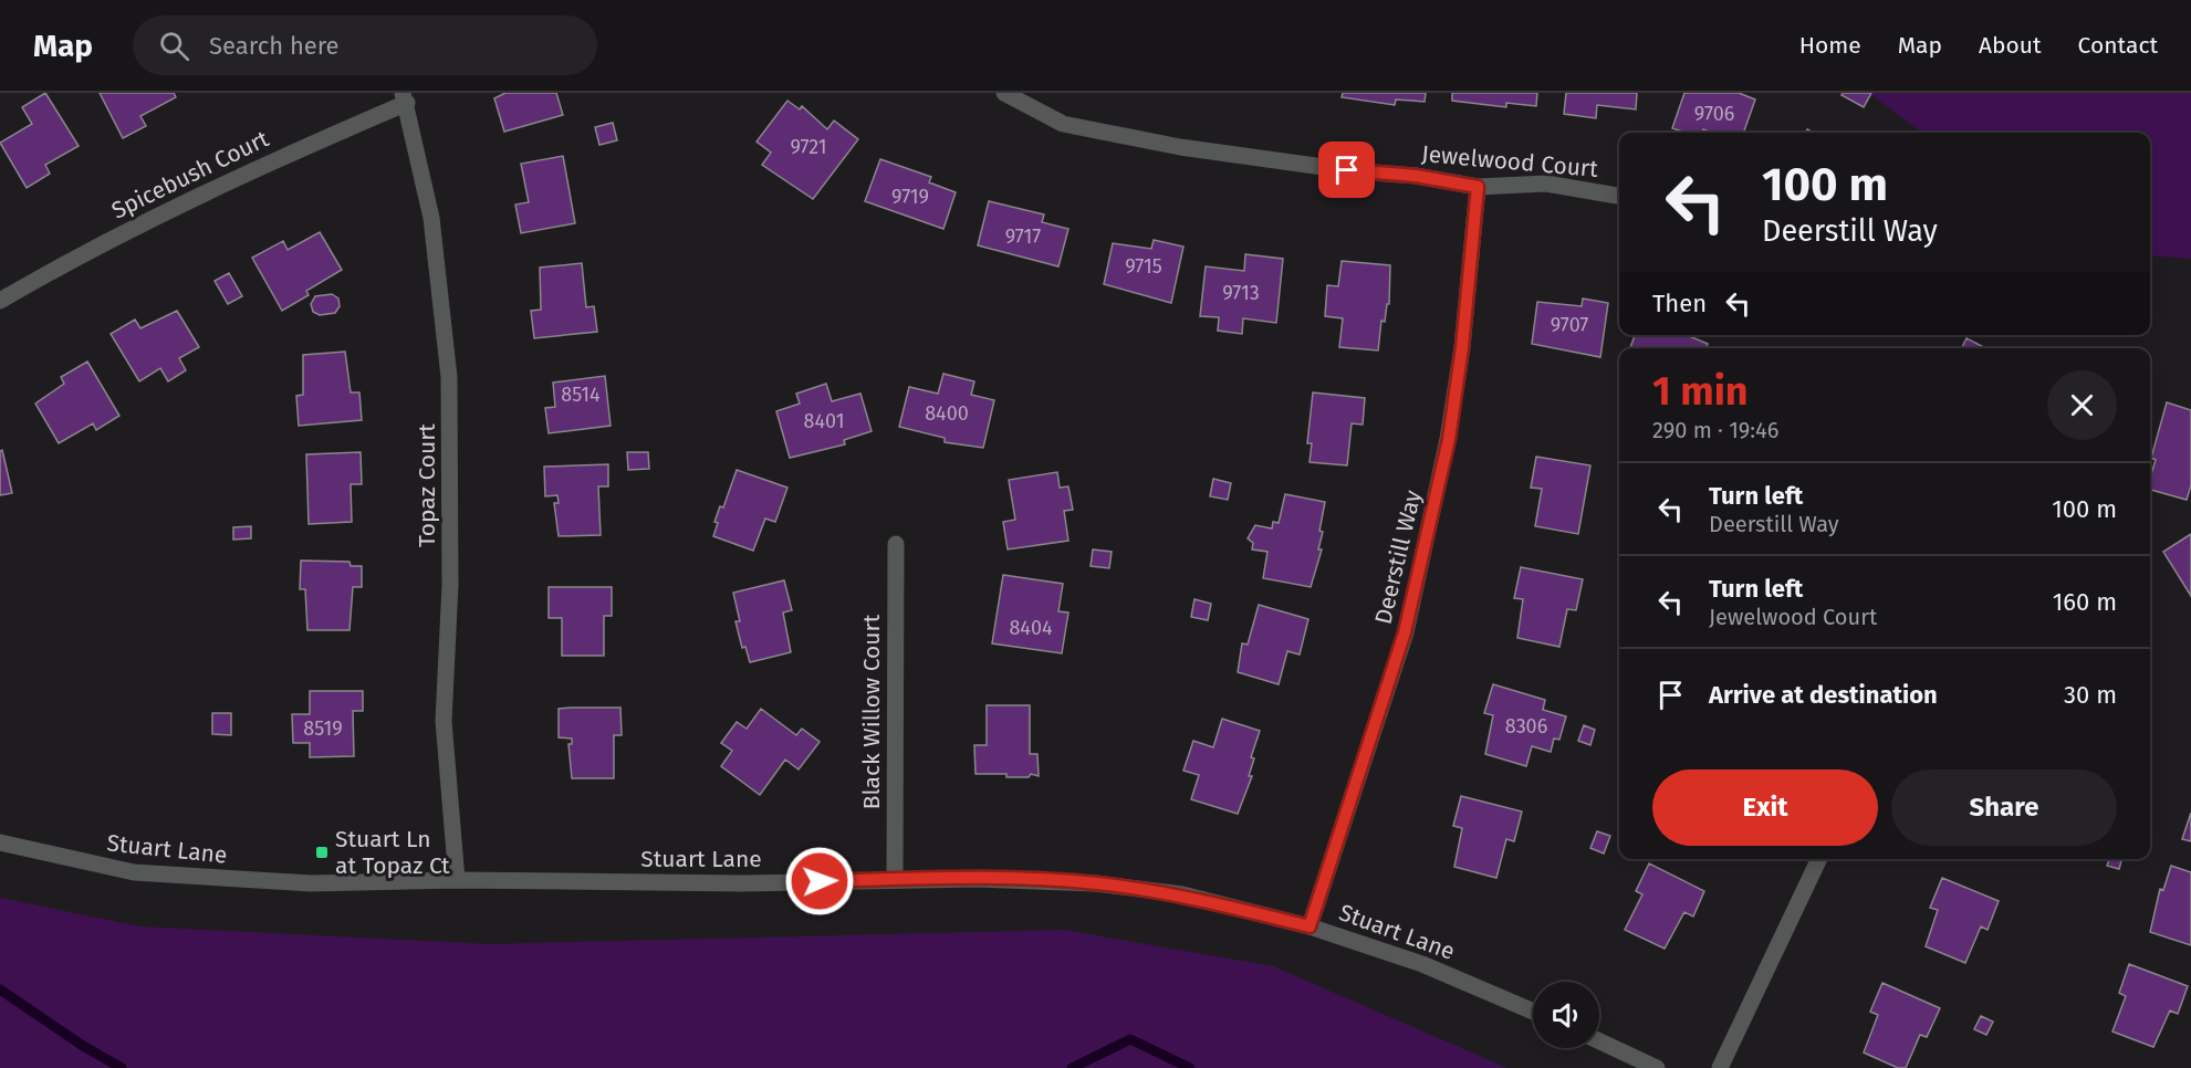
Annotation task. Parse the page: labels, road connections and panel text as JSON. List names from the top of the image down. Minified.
{"streets":{"street":["Jewelwood Court","Spicebush Court","Topaz Court","Deerstill Way","Black Willow Court","Stuart Lane"]},"crossings":[["Jewelwood Court","Deerstill Way"],["Spicebush Court","Topaz Court"],["Topaz Court","Stuart Lane"],["Deerstill Way","Stuart Lane"],["Black Willow Court","Stuart Lane"]],"places":{"transit":["Stuart Ln at Topaz Ct"]},"house_numbers":["9706","9721","9719","9717","9715","9713","9707","8514","8400","8401","8404","8306","8519"],"page":{"header":"Map","search":"Search here","nav":["Home","Map","About","Contact"],"turn":["100 m","Deerstill Way"],"then":"Then","heading":["1 min","290 m · 19:46"],"list":[{"name":"Turn left","note":"Deerstill Way","value":"100 m"},{"name":"Turn left","note":"Jewelwood Court","value":"160 m"},{"name":"Arrive at destination","value":"30 m"}],"buttons":["Exit","Share"]}}
